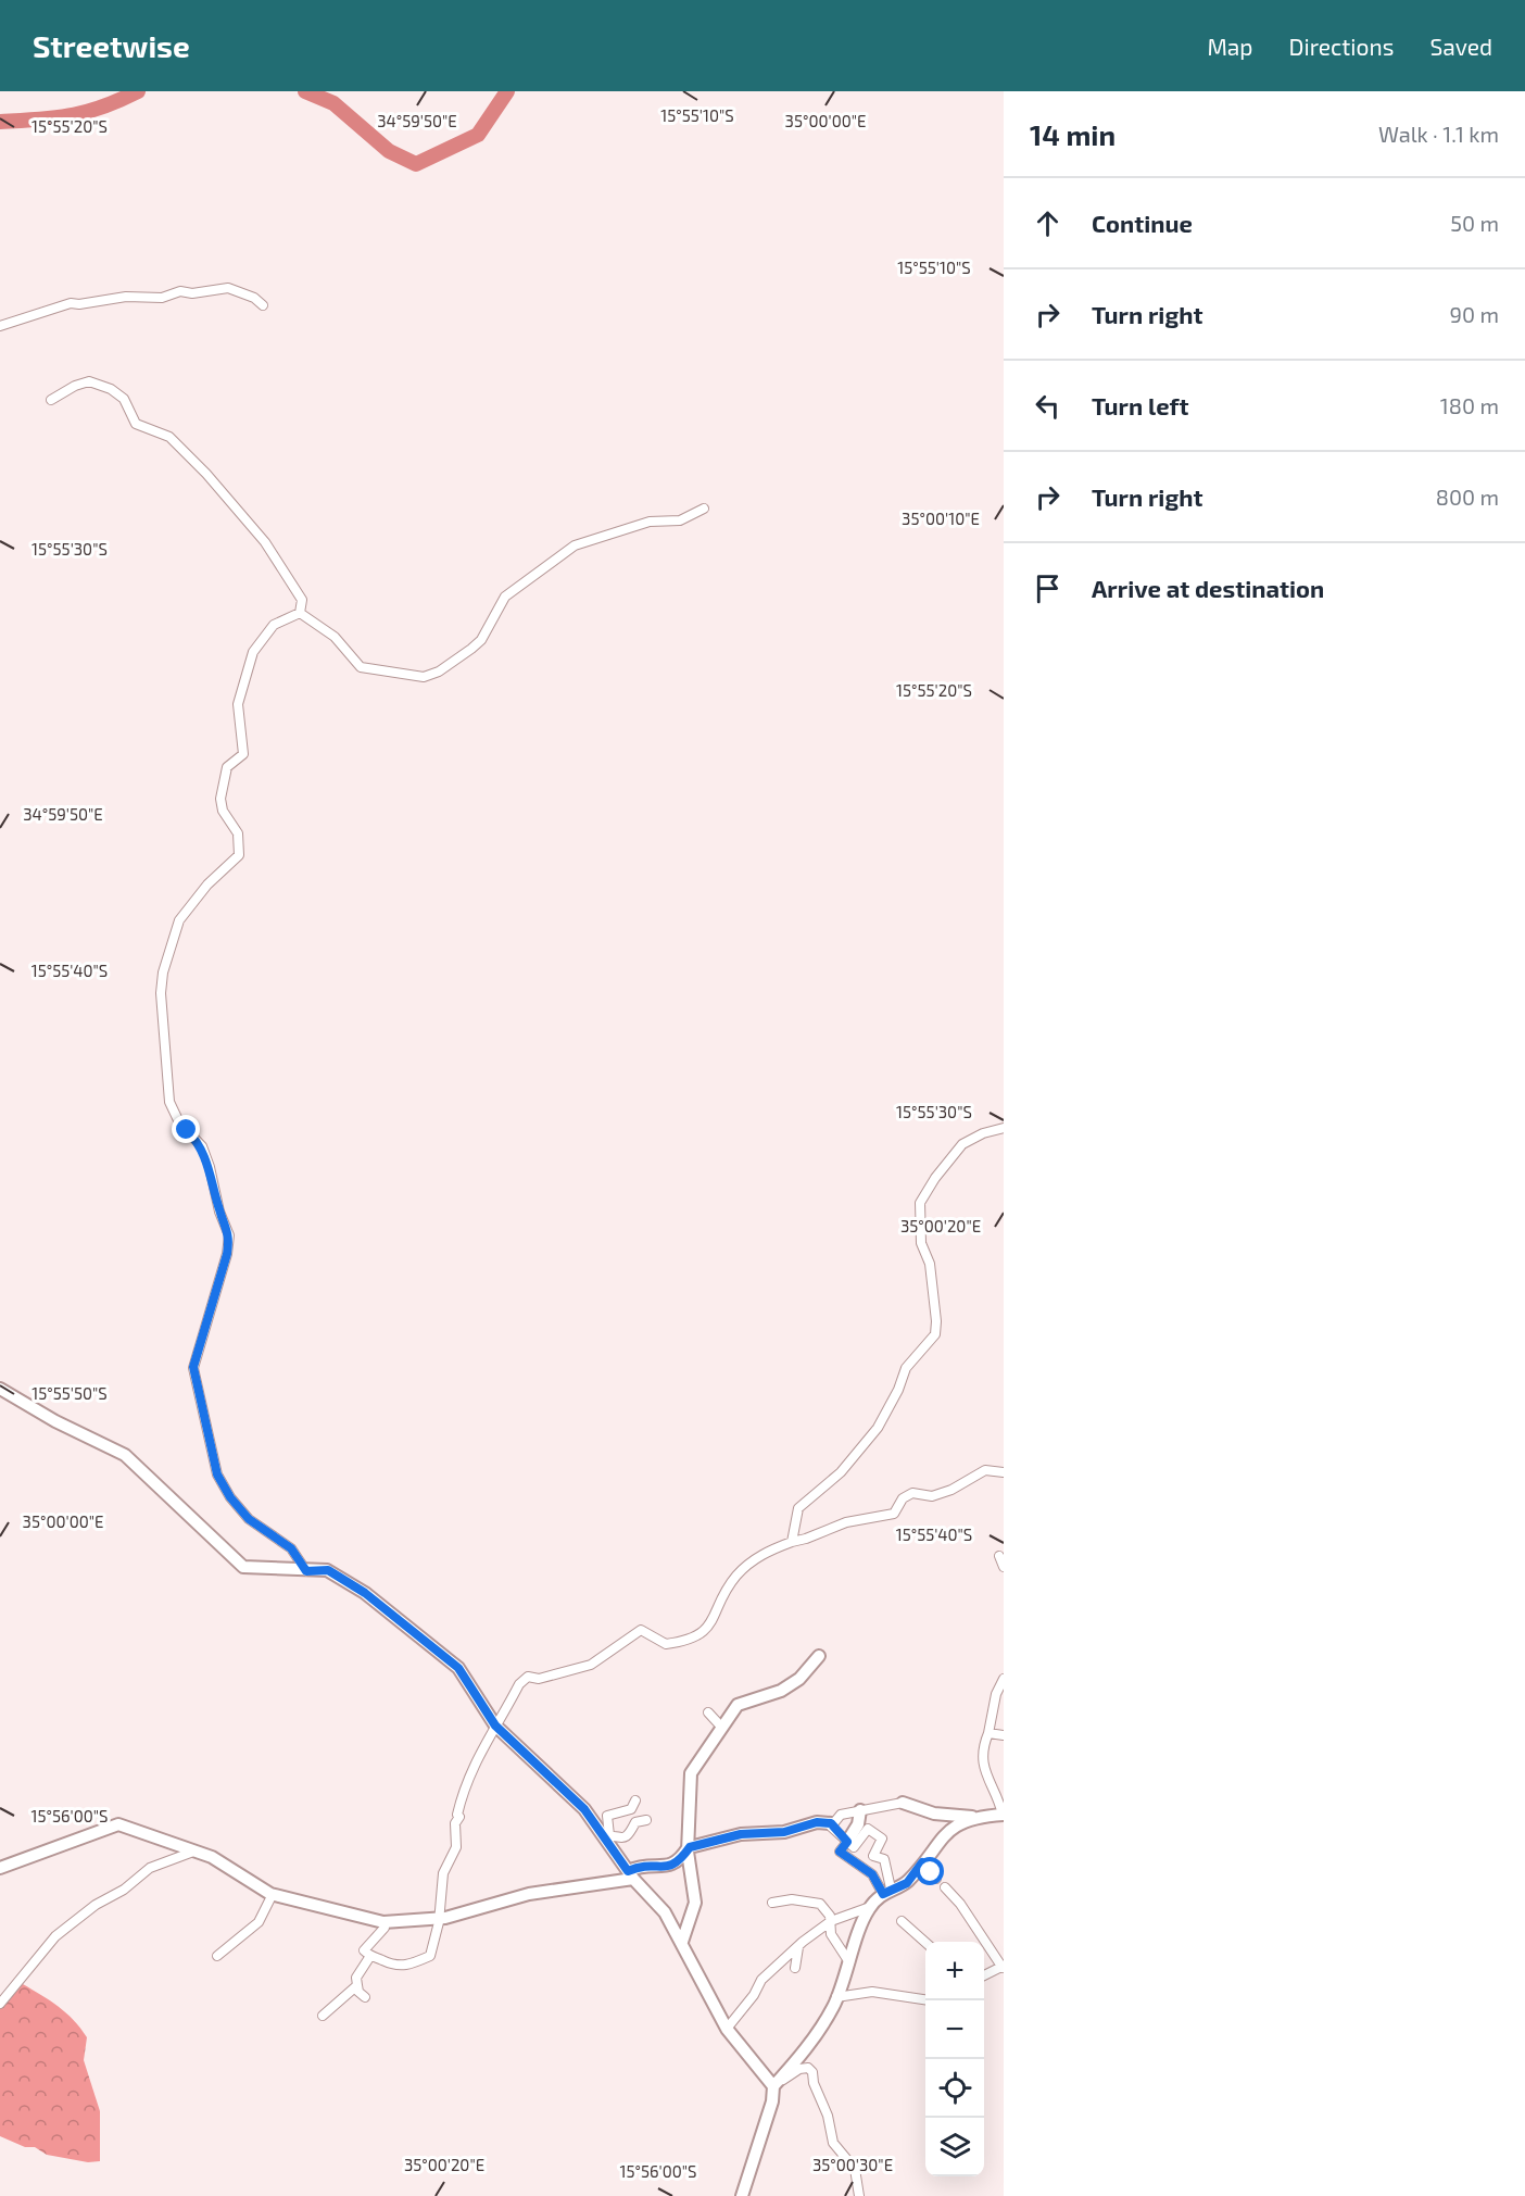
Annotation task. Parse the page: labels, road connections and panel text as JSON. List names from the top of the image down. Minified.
{"page":{"header":"Streetwise","nav":["Map","Directions","Saved"],"heading":["14 min","Walk · 1.1 km"],"list":[["Continue","50 m"],["Turn right","90 m"],["Turn left","180 m"],["Turn right","800 m"],"Arrive at destination"],"map_buttons":["+","−"]},"coordinates":["15°55'10\"S","34°59'50\"E","35°00'00\"E","15°55'20\"S","35°00'10\"E","15°55'30\"S","15°55'40\"S","35°00'20\"E","15°55'50\"S","15°56'00\"S","35°00'30\"E"]}
